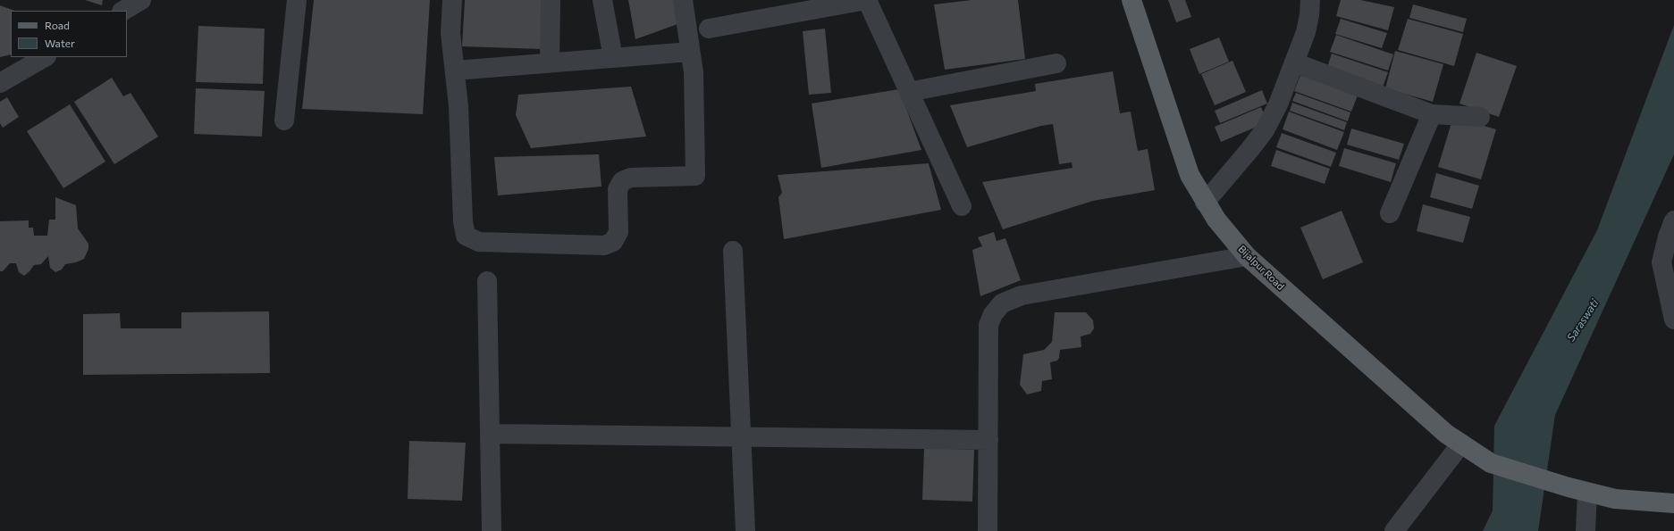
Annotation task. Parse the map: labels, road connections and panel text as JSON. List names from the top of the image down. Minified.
{"streets":{"main road":["Bijalpur Road"]},"water":["Saraswati"],"legend":["Road","Water"]}
